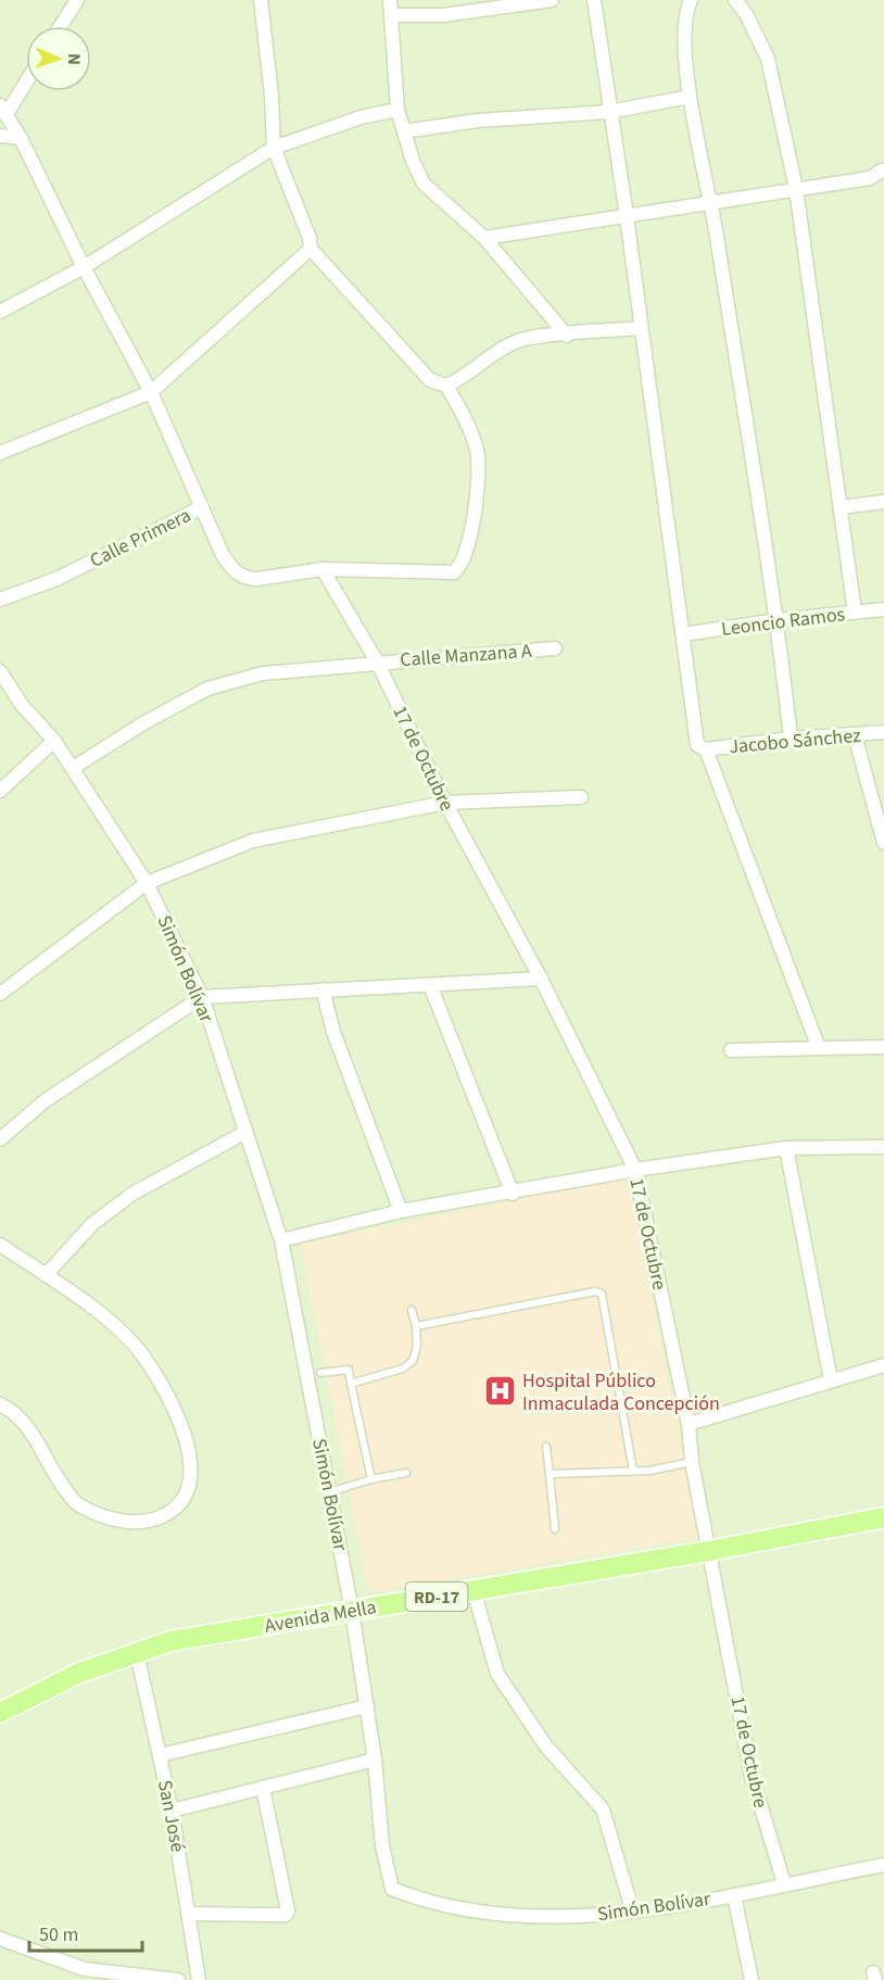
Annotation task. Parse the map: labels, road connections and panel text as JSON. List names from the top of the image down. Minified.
{"streets":{"main road":["RD-17","Avenida Mella"],"street":["Calle Primera","Leoncio Ramos","Calle Manzana A","Jacobo Sánchez","17 de Octubre","Simón Bolívar","San José"]},"crossings":[["Calle Primera","17 de Octubre"],["Calle Manzana A","17 de Octubre"],["Calle Manzana A","Simón Bolívar"],["17 de Octubre","Simón Bolívar"],["17 de Octubre","Avenida Mella"],["Simón Bolívar","Avenida Mella"],["Avenida Mella","San José"]],"places":{"hospital":["Hospital Público Inmaculada Concepción"]},"scale_bar":"50 m","north":"right"}
